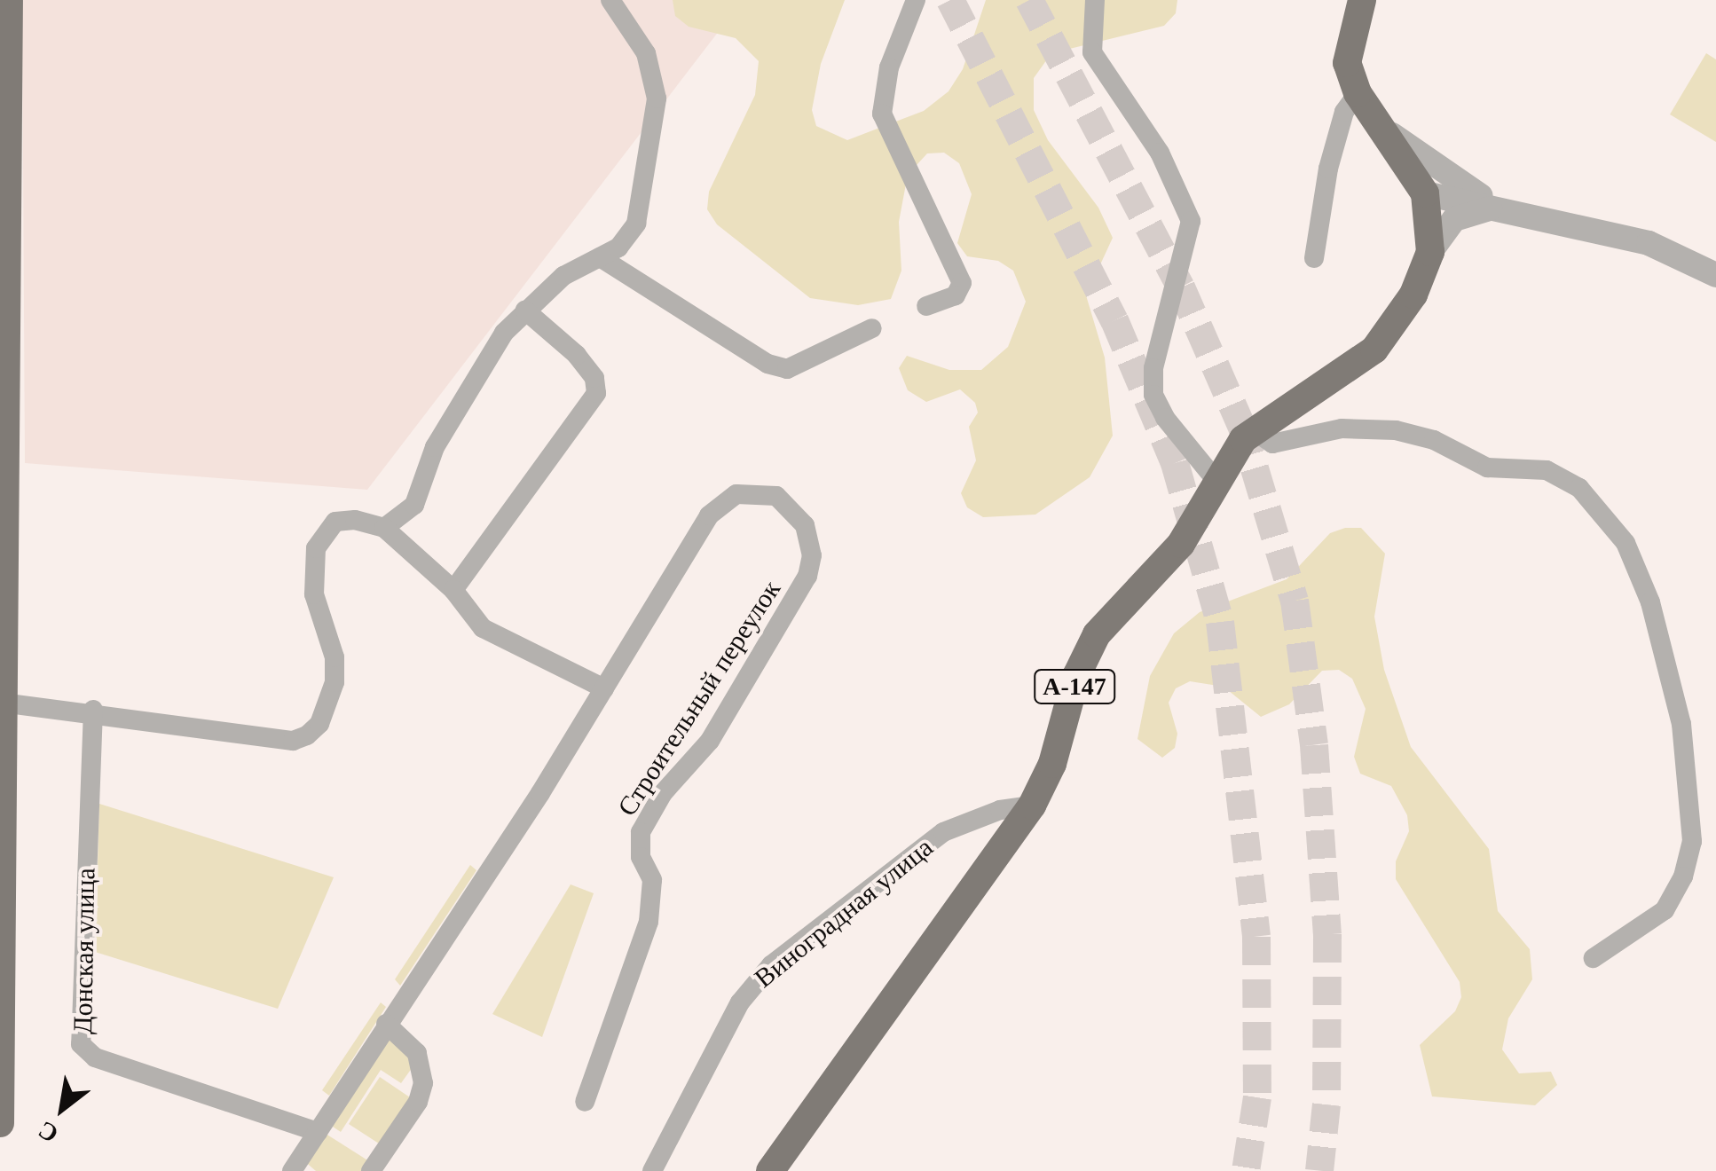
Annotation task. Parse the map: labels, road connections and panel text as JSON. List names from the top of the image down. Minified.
{"streets":{"main road":["А-147"],"street":["Строительный переулок","Виноградная улица","Донская улица"]},"crossings":[["А-147","Виноградная улица"],["Строительный переулок","Донская улица"]],"north":"bottom left"}
